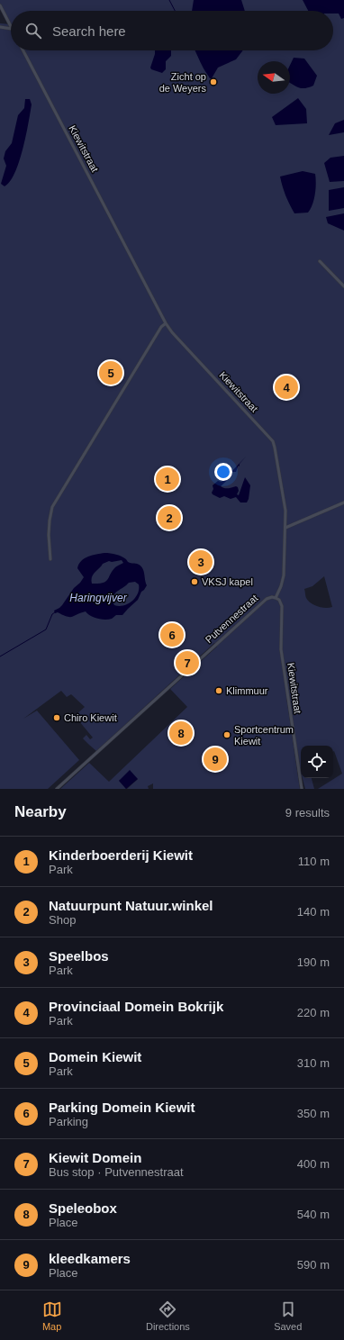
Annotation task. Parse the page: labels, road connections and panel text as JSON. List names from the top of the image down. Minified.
{"streets":{"street":["Kiewitstraat","Putvennestraat"]},"crossings":[["Kiewitstraat","Putvennestraat"]],"water":["Haringvijver"],"places":["Zicht op de Weyers","VKSJ kapel","Klimmuur","Chiro Kiewit","Sportcentrum Kiewit"],"north":"left","page":{"search":"Search here","pins":["5","4","1","2","3","6","7","8","9"],"heading":["Nearby","9 results"],"list":[{"mark":"1","name":"Kinderboerderij Kiewit","note":"Park","value":"110 m"},{"mark":"2","name":"Natuurpunt Natuur.winkel","note":"Shop","value":"140 m"},{"mark":"3","name":"Speelbos","note":"Park","value":"190 m"},{"mark":"4","name":"Provinciaal Domein Bokrijk","note":"Park","value":"220 m"},{"mark":"5","name":"Domein Kiewit","note":"Park","value":"310 m"},{"mark":"6","name":"Parking Domein Kiewit","note":"Parking","value":"350 m"},{"mark":"7","name":"Kiewit Domein","note":"Bus stop · Putvennestraat","value":"400 m"},{"mark":"8","name":"Speleobox","note":"Place","value":"540 m"},{"mark":"9","name":"kleedkamers","note":"Place","value":"590 m"}],"nav":["Map","Directions","Saved"]}}
